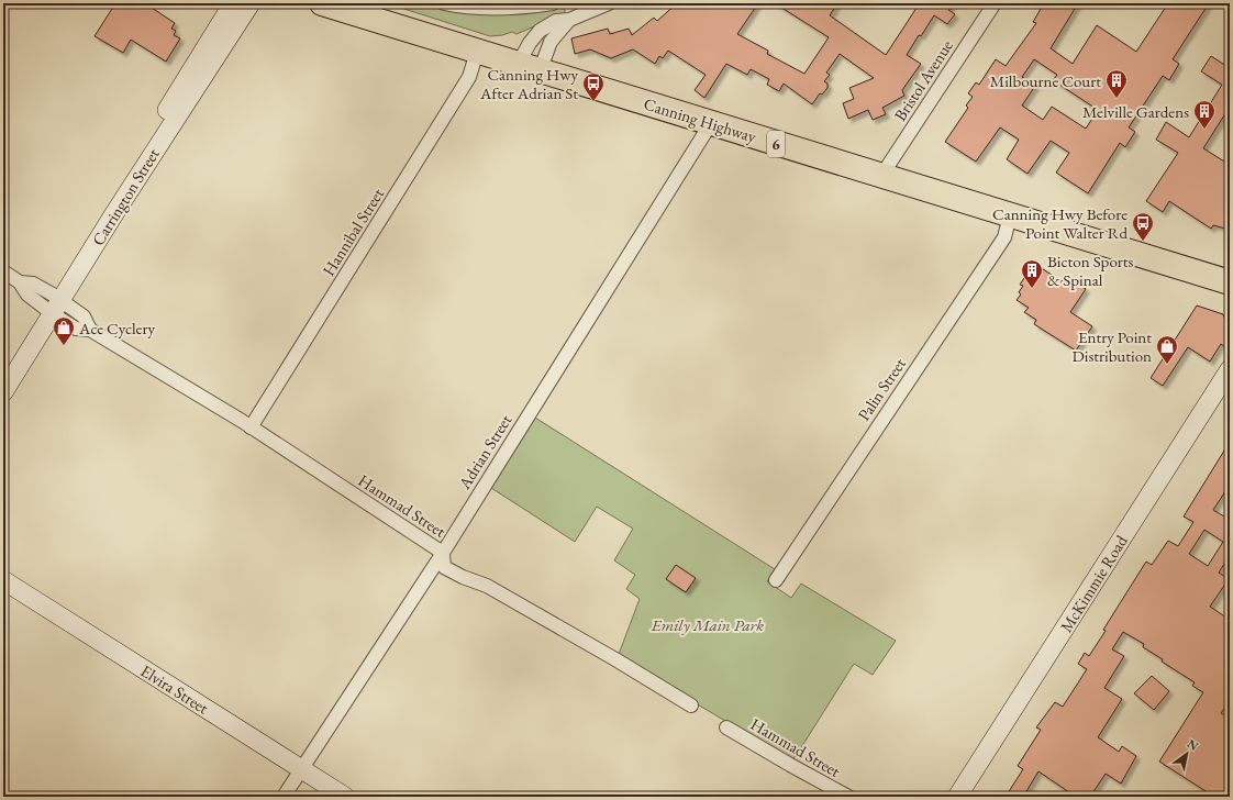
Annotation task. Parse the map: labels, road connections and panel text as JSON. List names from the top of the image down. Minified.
{"streets":{"highway":["Canning Highway","6"],"main road":["Carrington Street","McKimmie Road","Elvira Street"],"street":["Bristol Avenue","Hannibal Street","Palin Street","Adrian Street","Hammad Street"]},"crossings":[["Bristol Avenue","Canning Highway"],["Canning Highway","Hannibal Street"],["Canning Highway","Palin Street"],["Canning Highway","Adrian Street"],["Carrington Street","Hammad Street"],["Hannibal Street","Hammad Street"],["Adrian Street","Hammad Street"],["Adrian Street","Elvira Street"]],"parks":["Emily Main Park"],"places":{"building":["Milbourne Court","Melville Gardens","Bicton Sports & Spinal"],"bus stop":["Canning Hwy After Adrian St","Canning Hwy Before Point Walter Rd"],"shop":["Ace Cyclery","Entry Point Distribution"]},"north":"top right"}
